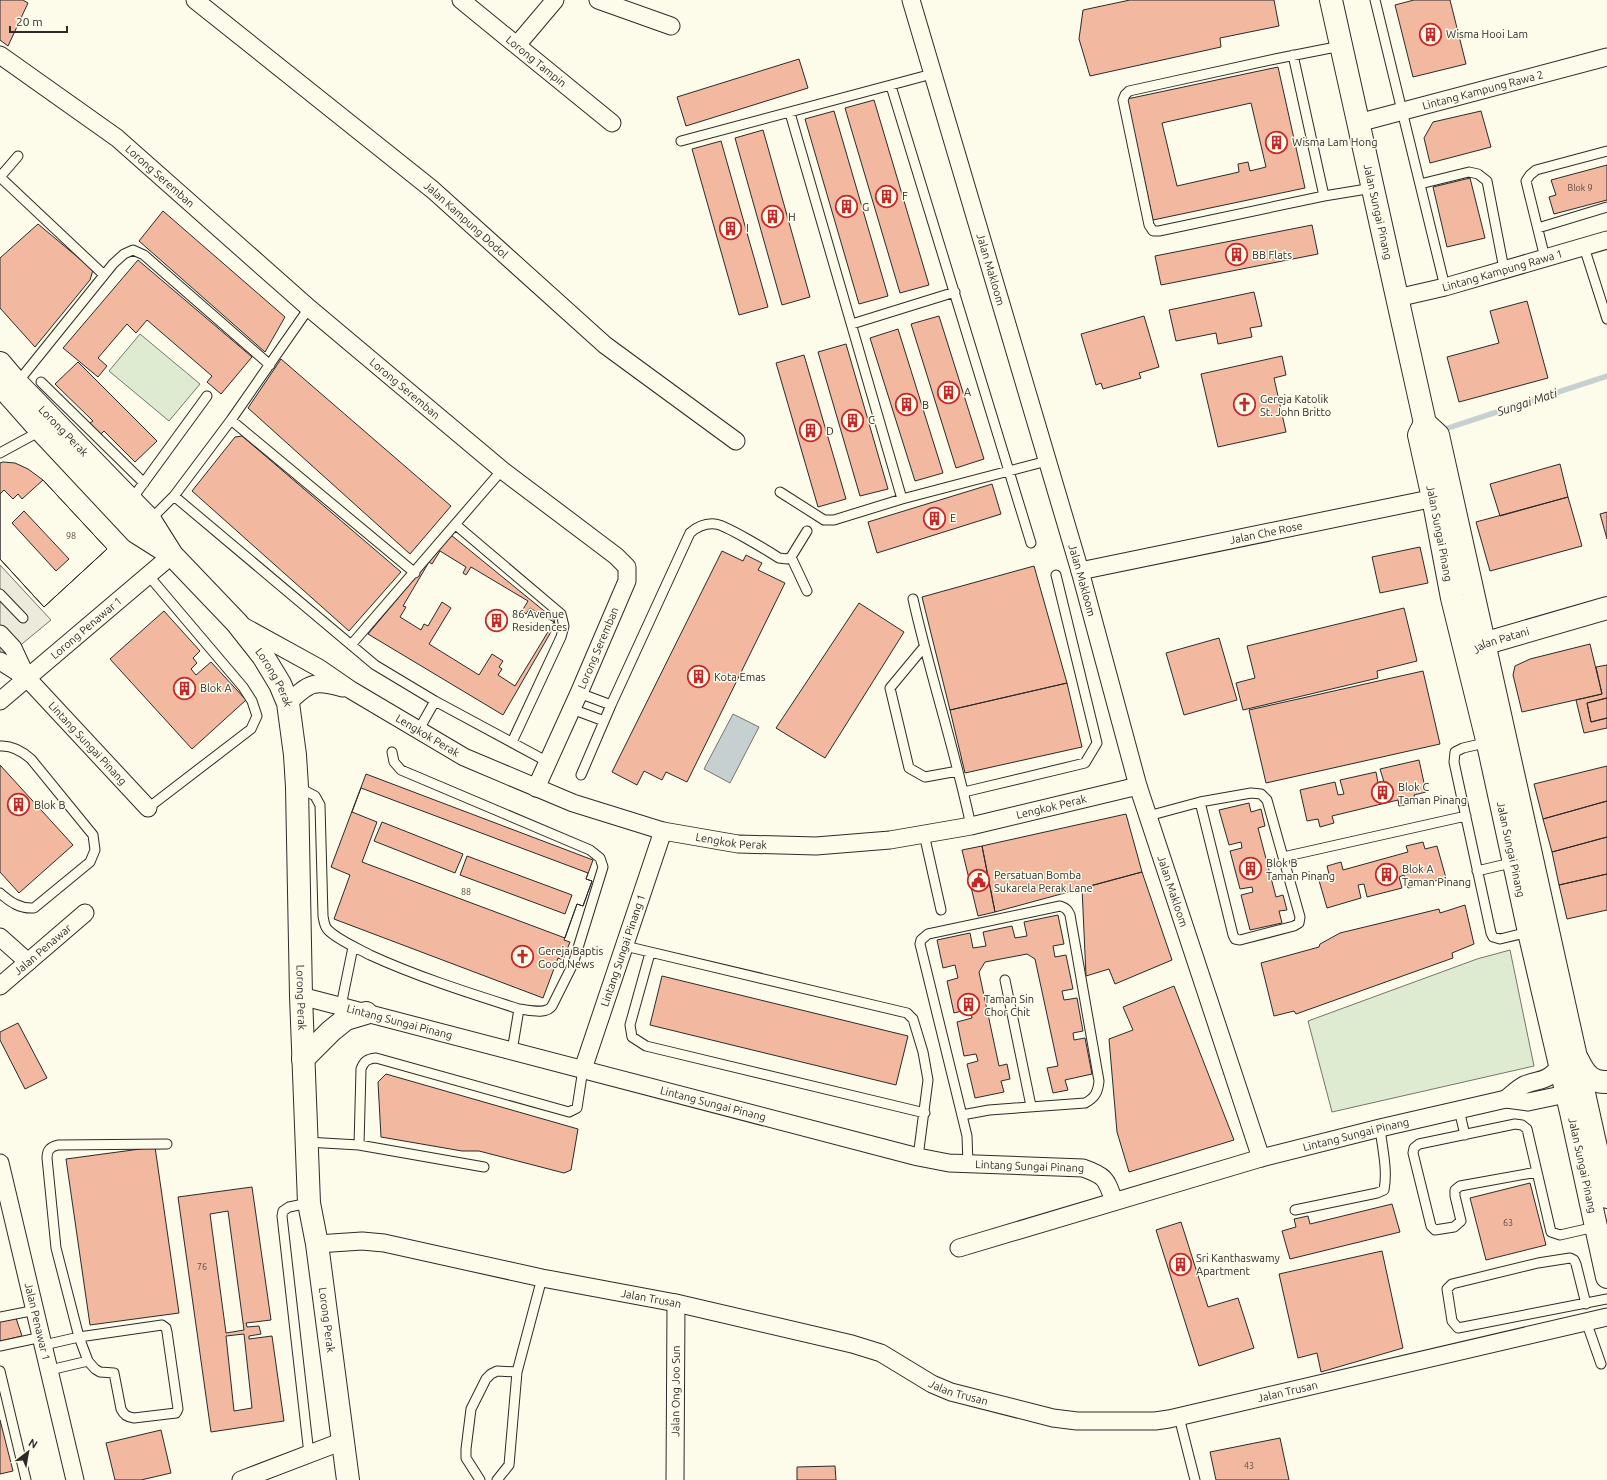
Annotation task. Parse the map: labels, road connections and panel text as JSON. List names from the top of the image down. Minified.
{"streets":{"main road":["Jalan Sungai Pinang","Lorong Perak","Jalan Patani"],"street":["Lorong Tampin","Lintang Kampung Rawa 2","Lorong Seremban","Jalan Kampung Dodol","Jalan Makloom","Lintang Kampung Rawa 1","Jalan Che Rose","Lorong Penawar 1","Lengkok Perak","Lintang Sungai Pinang","Jalan Penawar","Lintang Sungai Pinang 1","Jalan Trusan","Jalan Penawar 1","Jalan Ong Joo Sun"]},"crossings":[["Lintang Kampung Rawa 2","Jalan Sungai Pinang"],["Lorong Seremban","Lengkok Perak"],["Jalan Sungai Pinang","Lintang Kampung Rawa 1"],["Jalan Sungai Pinang","Jalan Che Rose"],["Jalan Sungai Pinang","Jalan Patani"],["Jalan Sungai Pinang","Lintang Sungai Pinang"],["Jalan Makloom","Jalan Che Rose"],["Jalan Makloom","Lengkok Perak"],["Jalan Makloom","Lintang Sungai Pinang"],["Lorong Perak","Lorong Penawar 1"],["Lorong Perak","Lengkok Perak"],["Lorong Perak","Lintang Sungai Pinang"],["Lorong Perak","Jalan Trusan"],["Lorong Penawar 1","Lintang Sungai Pinang"],["Lengkok Perak","Lintang Sungai Pinang 1"],["Lintang Sungai Pinang","Lintang Sungai Pinang 1"],["Jalan Trusan","Jalan Ong Joo Sun"]],"water":["Sungai Mati"],"places":{"building":["Wisma Hooi Lam","Wisma Lam Hong","F","G","H","I","BB Flats","A","B","C","D","E","86 Avenue Residences","Kota Emas","Blok A","Blok C Taman Pinang","Blok B","Blok B Taman Pinang","Blok A Taman Pinang","Taman Sin Chor Chit","Sri Kanthaswamy Apartment"],"church":["Gereja Katolik St. John Britto","Gereja Baptis Good News"],"public building":["Persatuan Bomba Sukarela Perak Lane"]},"house_numbers":["Blok 9","98","88","63","76","43"],"scale_bar":"20 m","north":"top right"}
